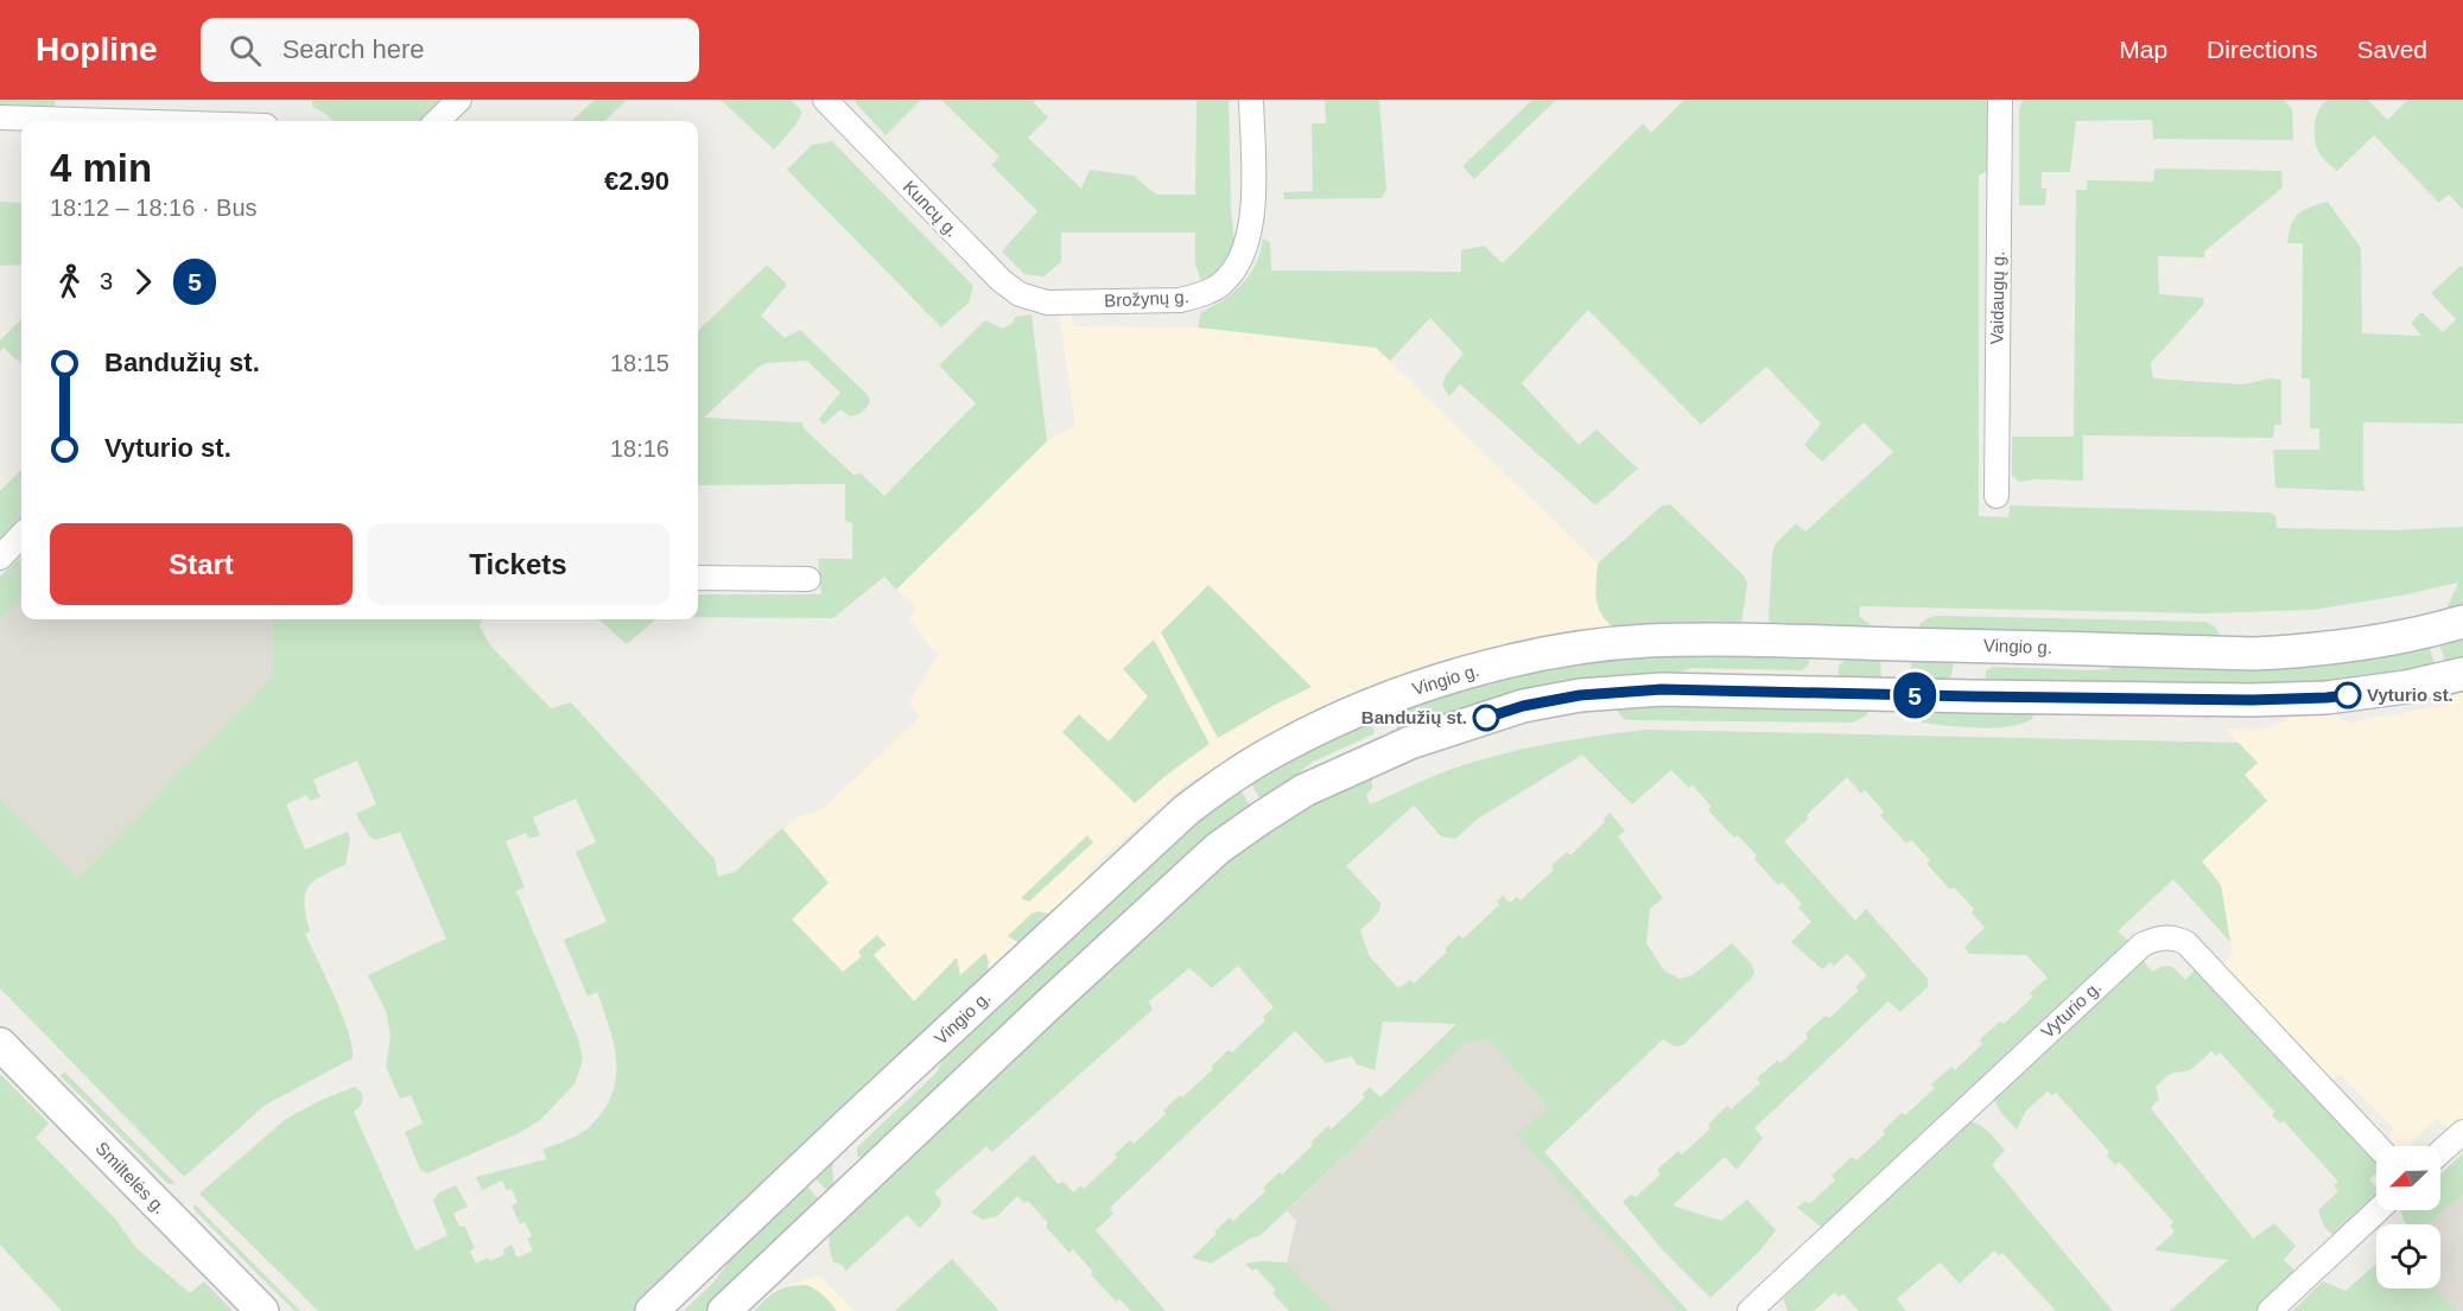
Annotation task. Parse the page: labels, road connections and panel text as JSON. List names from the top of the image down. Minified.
{"streets":{"main road":["Vingio g.","Smiltelės g."],"street":["Kuncų g.","Vaidaugų g.","Brožynų g.","Vyturio g."]},"crossings":[["Kuncų g.","Brožynų g."]],"places":["Vyturio st.","Bandužių st."],"lines":["bus line 5"],"north":"bottom left","page":{"header":"Hopline","search":"Search here","nav":["Map","Directions","Saved"],"on_map":"5","heading":["4 min","18:12 – 18:16 · Bus","€2.90"],"legs":["3","5"],"list":[{"name":"Bandužių st.","value":"18:15"},{"name":"Vyturio st.","value":"18:16"}],"buttons":["Start","Tickets"]}}
